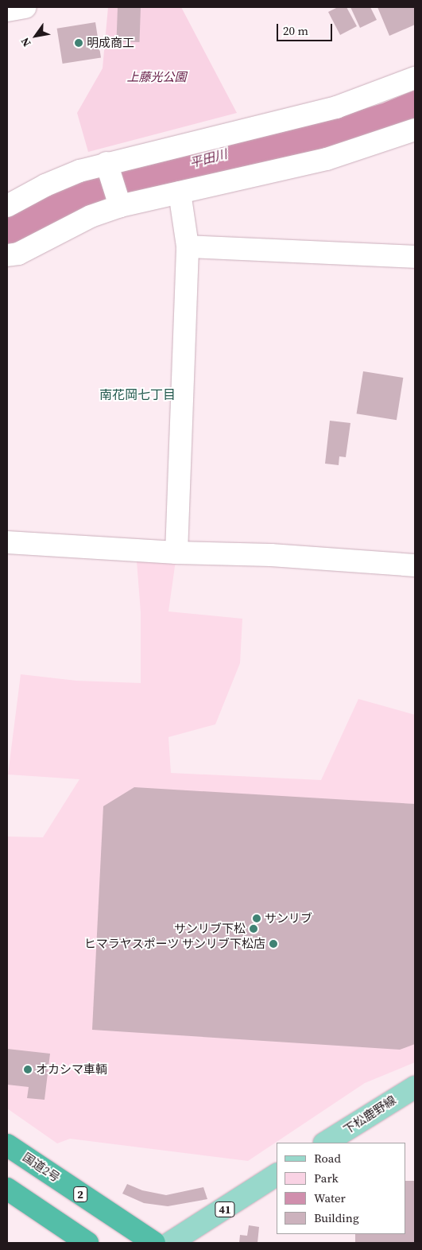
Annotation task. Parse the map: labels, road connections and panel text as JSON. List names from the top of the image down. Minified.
{"streets":{"highway":["国道2号","2"],"main road":["下松鹿野線","41"]},"districts":["南花岡七丁目"],"water":["平田川"],"parks":["上藤光公園"],"places":["明成商工","サンリブ","サンリブ下松","ヒマラヤスポーツ サンリブ下松店","オカシマ車輌"],"legend":["Road","Park","Water","Building"],"scale_bar":"20 m","north":"bottom left"}
